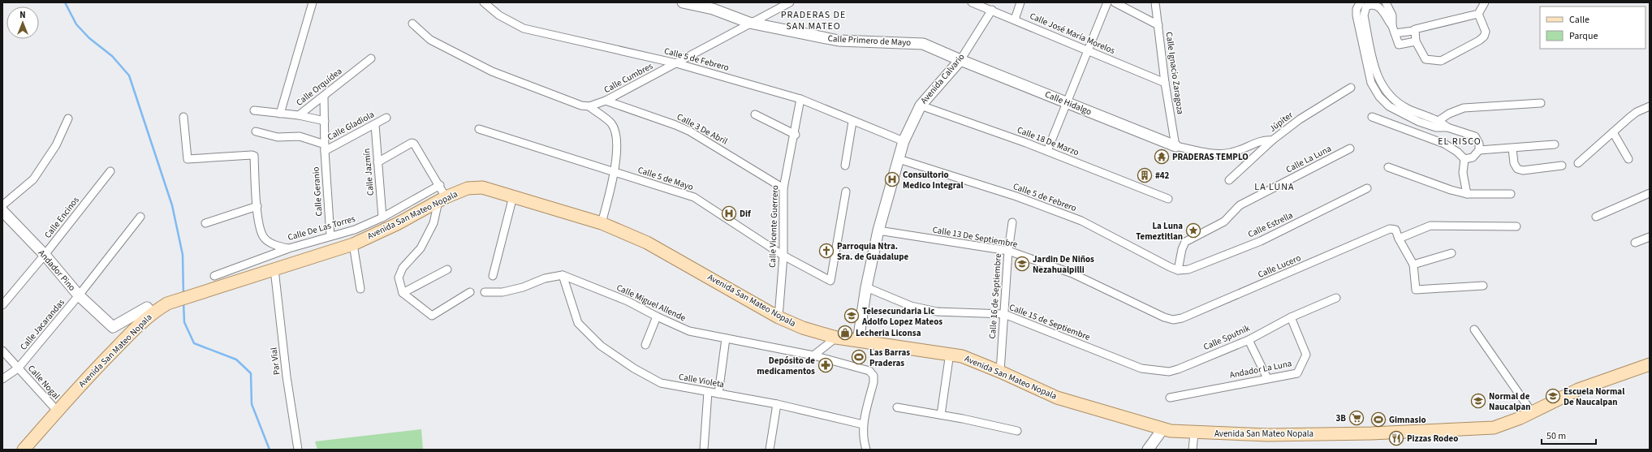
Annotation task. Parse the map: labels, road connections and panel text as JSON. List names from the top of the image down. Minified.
{"streets":{"main road":["Avenida San Mateo Nopala"],"street":["Calle José María Morelos","Calle Primero de Mayo","Calle 5 de Febrero","Calle Ignacio Zaragoza","Calle Cumbres","Avenida Calvario","Calle Orquídea","Calle Hidalgo","Júpiter","Calle Gladiola","Calle 3 De Abril","Calle 18 De Marzo","Calle La Luna","Calle Jazmín","Calle 5 de Mayo","Calle Geranio","Calle Encinos","Calle Estrella","Calle Vicente Guerrero","Calle De Las Torres","Calle 13 De Septiembre","Calle Lucero","Andador Pino","Calle 16 de Septiembre","Calle Miguel Allende","Calle 15 de Septiembre","Calle Jacarandas","Calle Sputnik","Par Vial","Andador La Luna","Calle Violeta","Calle Nogal"]},"crossings":[["Calle José María Morelos","Calle Ignacio Zaragoza"],["Calle José María Morelos","Avenida Calvario"],["Calle Primero de Mayo","Calle Cumbres"],["Calle Primero de Mayo","Avenida Calvario"],["Calle Primero de Mayo","Calle Hidalgo"],["Calle 5 de Febrero","Calle Cumbres"],["Calle 5 de Febrero","Avenida Calvario"],["Calle 5 de Febrero","Calle La Luna"],["Calle 5 de Febrero","Calle Estrella"],["Calle 5 de Febrero","Calle Vicente Guerrero"],["Calle Ignacio Zaragoza","Calle Hidalgo"],["Calle Cumbres","Calle 3 De Abril"],["Avenida Calvario","Calle Hidalgo"],["Avenida Calvario","Calle 18 De Marzo"],["Avenida Calvario","Avenida San Mateo Nopala"],["Avenida Calvario","Calle 13 De Septiembre"],["Avenida Calvario","Calle 15 de Septiembre"],["Calle Orquídea","Calle Geranio"],["Calle Gladiola","Calle Jazmín"],["Calle Gladiola","Calle Geranio"],["Calle 3 De Abril","Calle Vicente Guerrero"],["Calle La Luna","Calle Estrella"],["Calle Jazmín","Calle De Las Torres"],["Calle 5 de Mayo","Calle Vicente Guerrero"],["Calle Geranio","Calle De Las Torres"],["Avenida San Mateo Nopala","Calle Vicente Guerrero"],["Avenida San Mateo Nopala","Andador Pino"],["Avenida San Mateo Nopala","Calle 16 de Septiembre"],["Avenida San Mateo Nopala","Par Vial"],["Avenida San Mateo Nopala","Calle Nogal"],["Calle Encinos","Andador Pino"],["Calle 13 De Septiembre","Calle Lucero"],["Calle 13 De Septiembre","Calle 16 de Septiembre"],["Andador Pino","Calle Jacarandas"],["Calle 16 de Septiembre","Calle 15 de Septiembre"],["Calle Miguel Allende","Calle Violeta"],["Calle 15 de Septiembre","Calle Sputnik"],["Calle Jacarandas","Calle Nogal"],["Calle Sputnik","Andador La Luna"]],"districts":["PRADERAS DE SAN MATEO","EL RISCO","LA LUNA"],"places":{"temple":["PRADERAS TEMPLO"],"building":["#42"],"hospital":["Consultorio Medico Integral","Dif"],"place":["La Luna Temeztitlan"],"church":["Parroquia Ntra. Sra. de Guadalupe"],"school or university":["Jardin De Niños Nezahualpilli","Telesecundaria Lic Adolfo Lopez Mateos","Escuela Normal De Naucalpan","Normal de Naucalpan"],"shop":["Lecheria Liconsa"],"sports":["Las Barras Praderas","Gimnasio"],"pharmacy":["Depósito de medicamentos"],"supermarket":["3B"],"restaurant":["Pizzas Rodeo"]},"legend":["Calle","Parque"],"scale_bar":"50 m","north":"top"}
